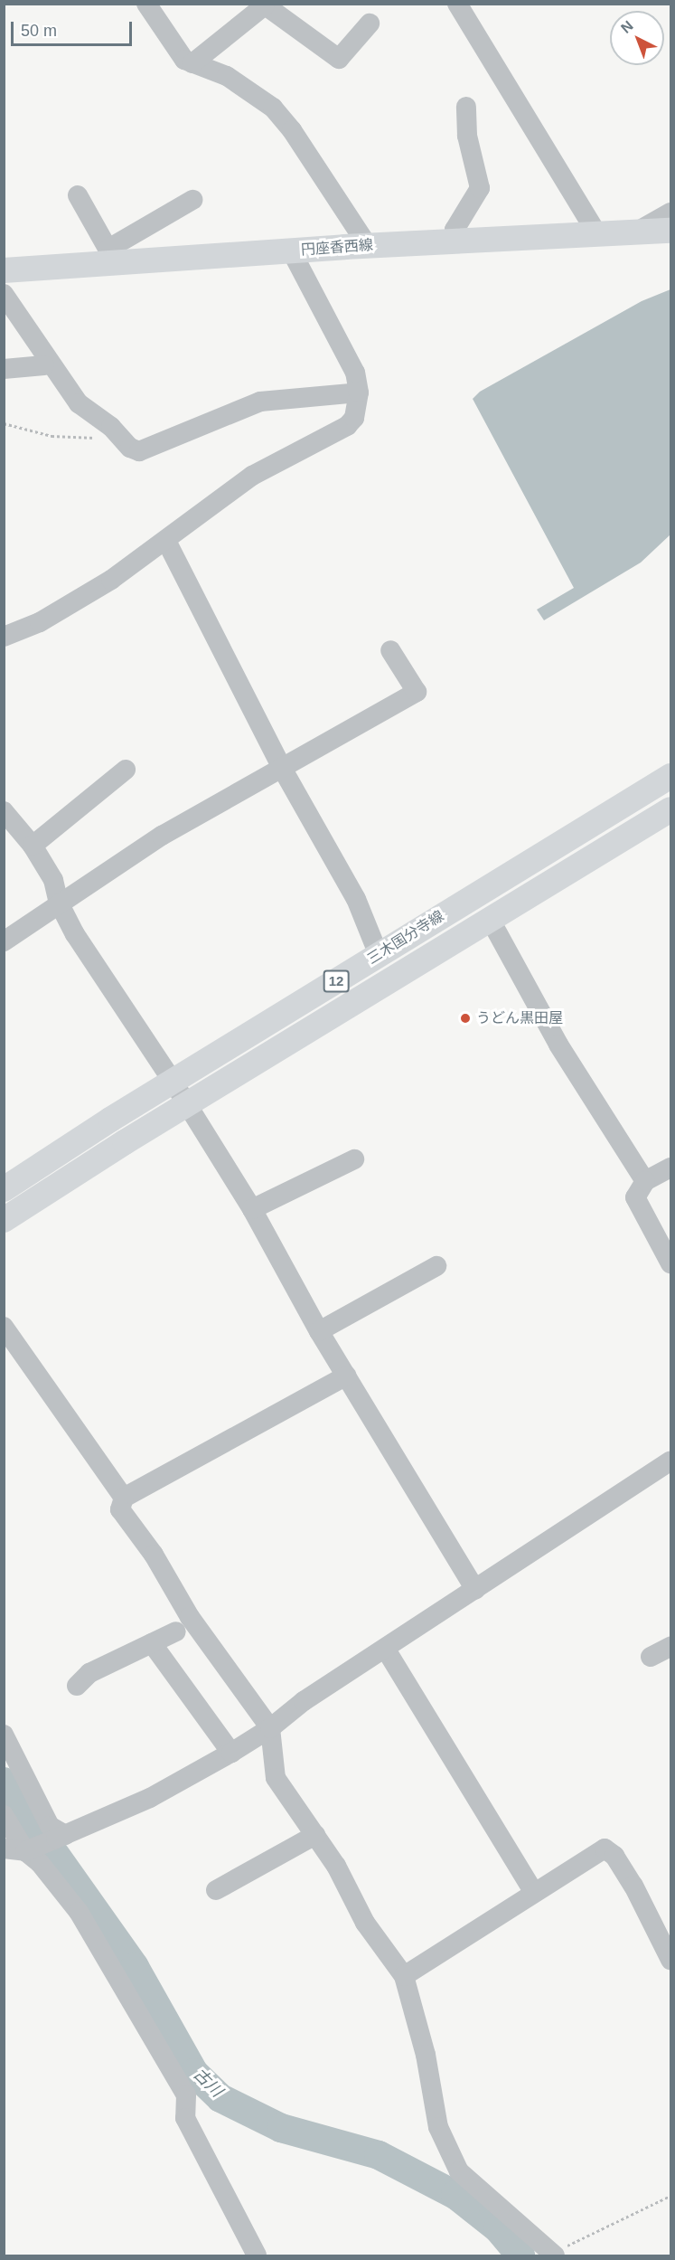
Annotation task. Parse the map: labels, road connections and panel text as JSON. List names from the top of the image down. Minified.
{"streets":{"main road":["円座香西線","三木国分寺線","12"]},"water":["古川"],"places":["うどん黒田屋"],"scale_bar":"50 m","north":"top left"}
